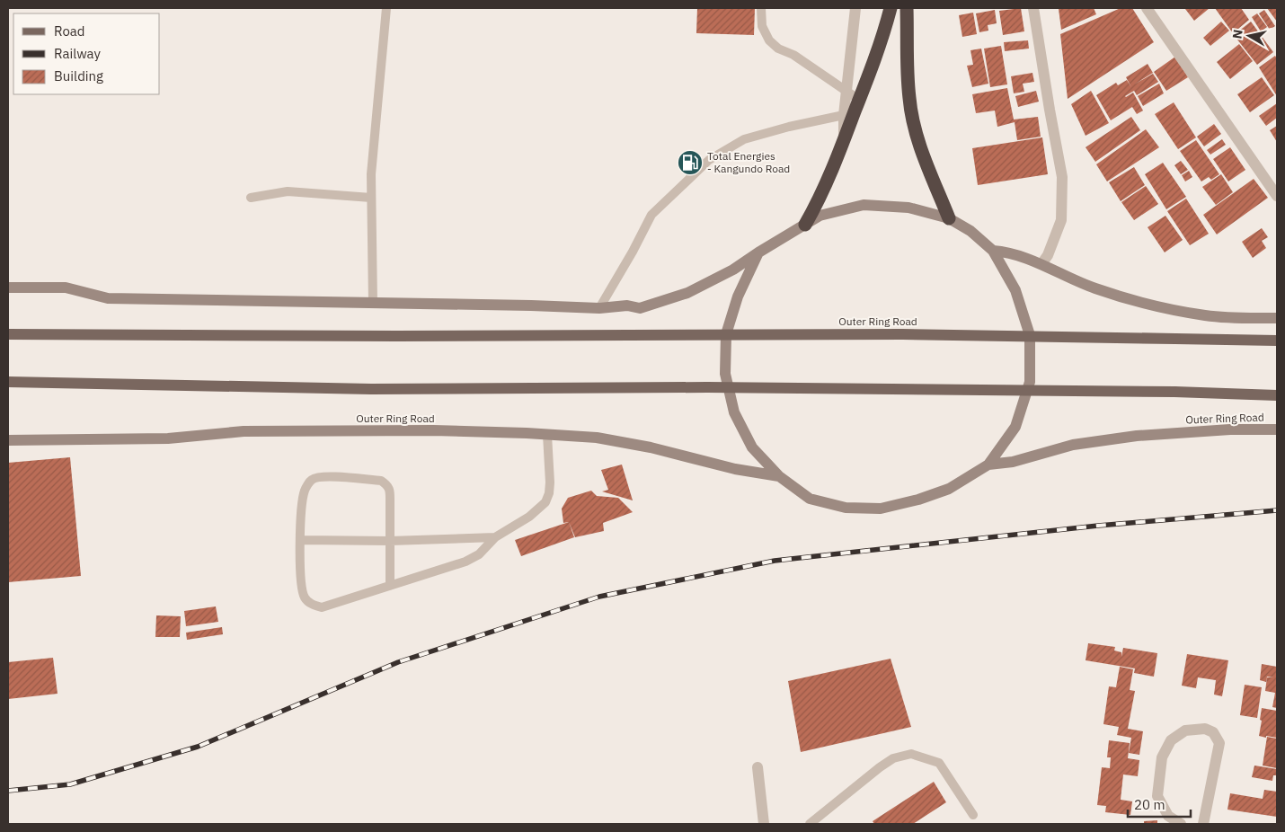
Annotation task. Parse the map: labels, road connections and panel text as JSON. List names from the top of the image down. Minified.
{"streets":{"main road":["Outer Ring Road"]},"places":{"fuel station":["Total Energies - Kangundo Road"]},"legend":["Road","Railway","Building"],"scale_bar":"20 m","north":"left"}
